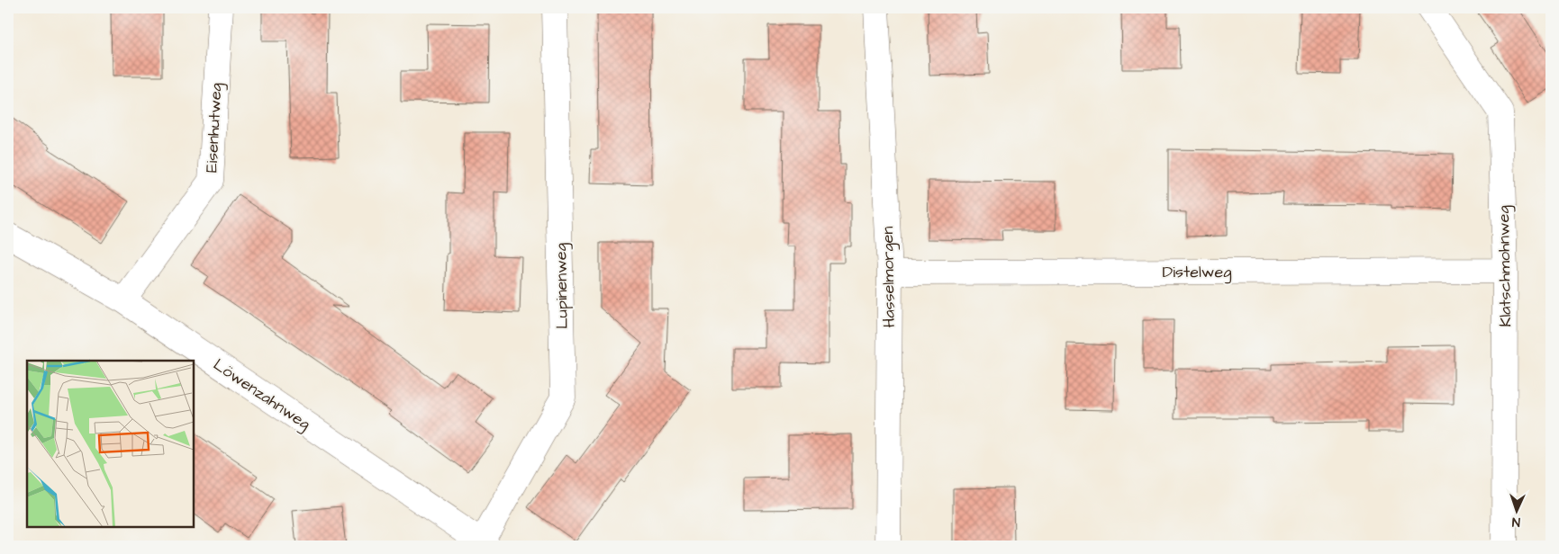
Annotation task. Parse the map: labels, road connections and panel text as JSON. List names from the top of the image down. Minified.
{"streets":{"street":["Eisenhutweg","Klatschmohnweg","Distelweg","Hasselmorgen","Lupinenweg","Löwenzahnweg"]},"crossings":[["Eisenhutweg","Löwenzahnweg"],["Klatschmohnweg","Distelweg"],["Distelweg","Hasselmorgen"],["Lupinenweg","Löwenzahnweg"]],"north":"bottom"}
